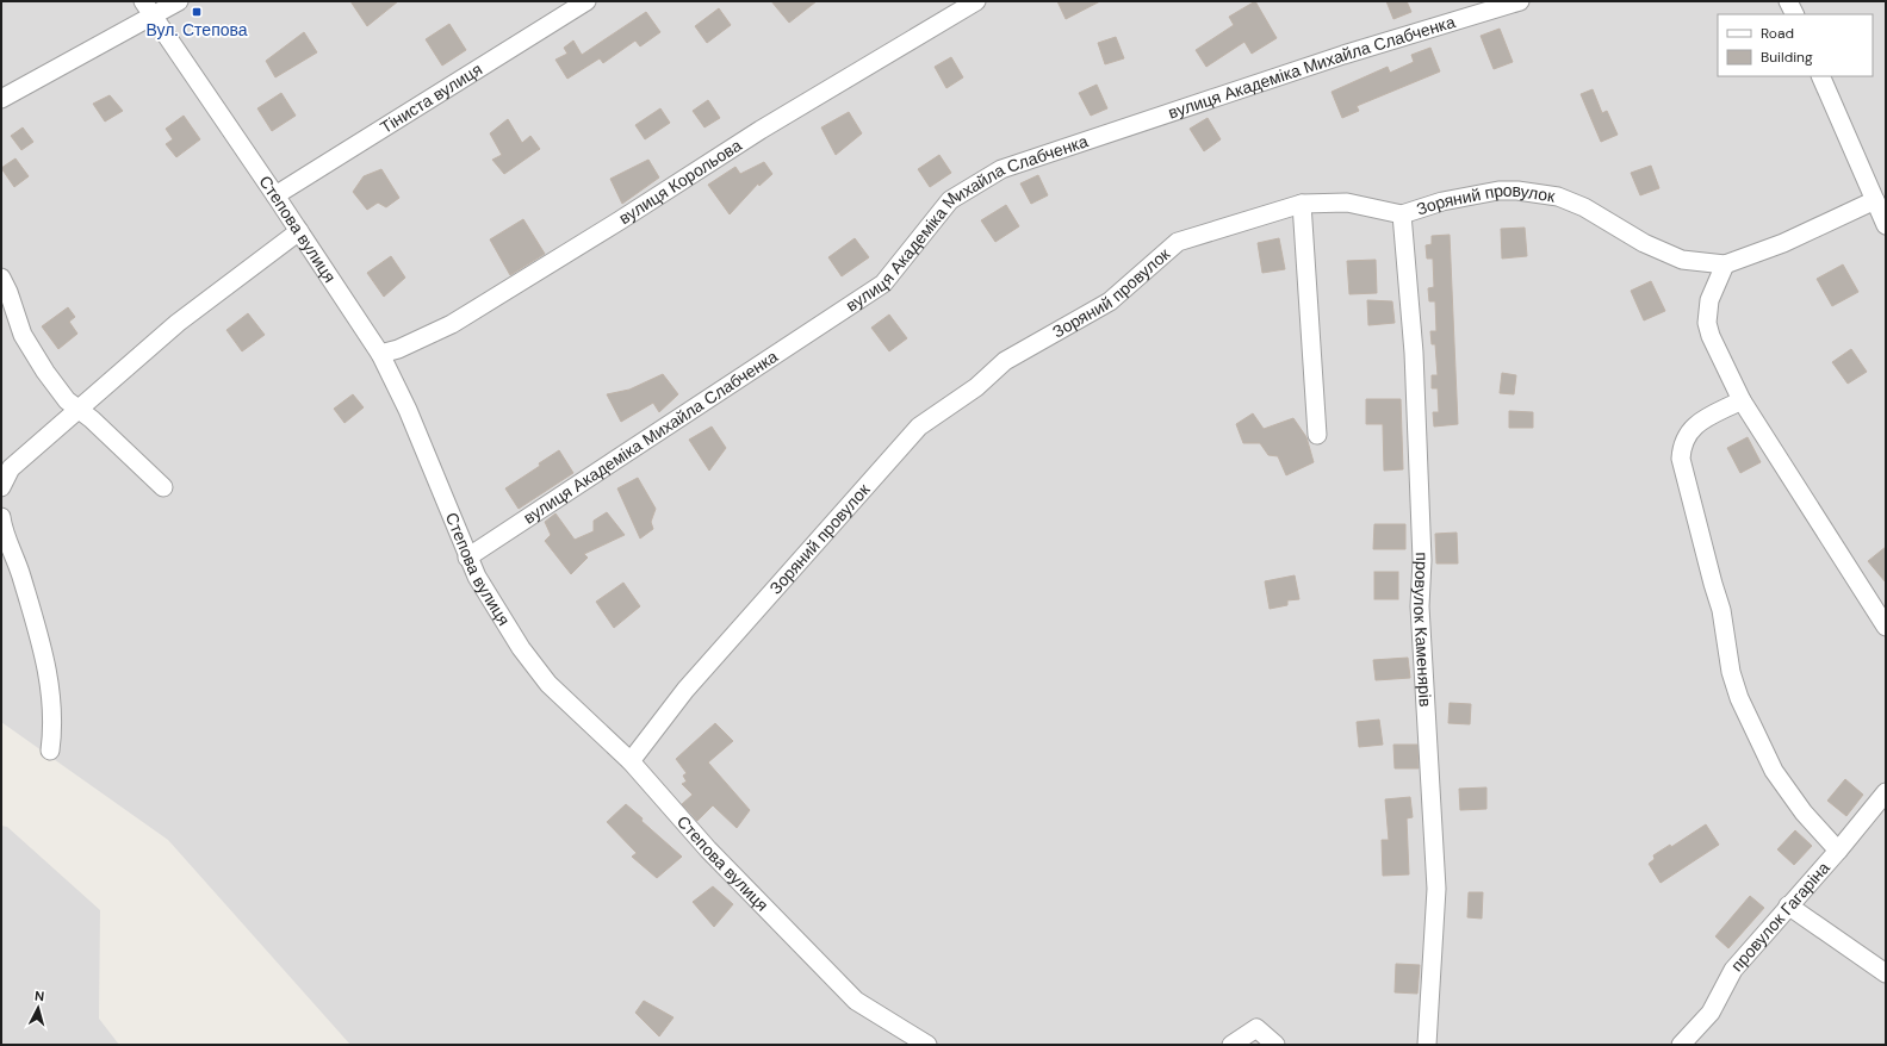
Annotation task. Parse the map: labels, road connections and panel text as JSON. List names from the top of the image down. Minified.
{"streets":{"street":["вулиця Академіка Михайла Слабченка","Тіниста вулиця","вулиця Корольова","Зоряний провулок","Степова вулиця","провулок Каменярів","провулок Гагаріна"]},"crossings":[["вулиця Академіка Михайла Слабченка","Степова вулиця"],["Тіниста вулиця","Степова вулиця"],["вулиця Корольова","Степова вулиця"],["Зоряний провулок","Степова вулиця"],["Зоряний провулок","провулок Каменярів"]],"places":{"transit":["Вул. Степова"]},"legend":["Road","Building"],"north":"top"}
